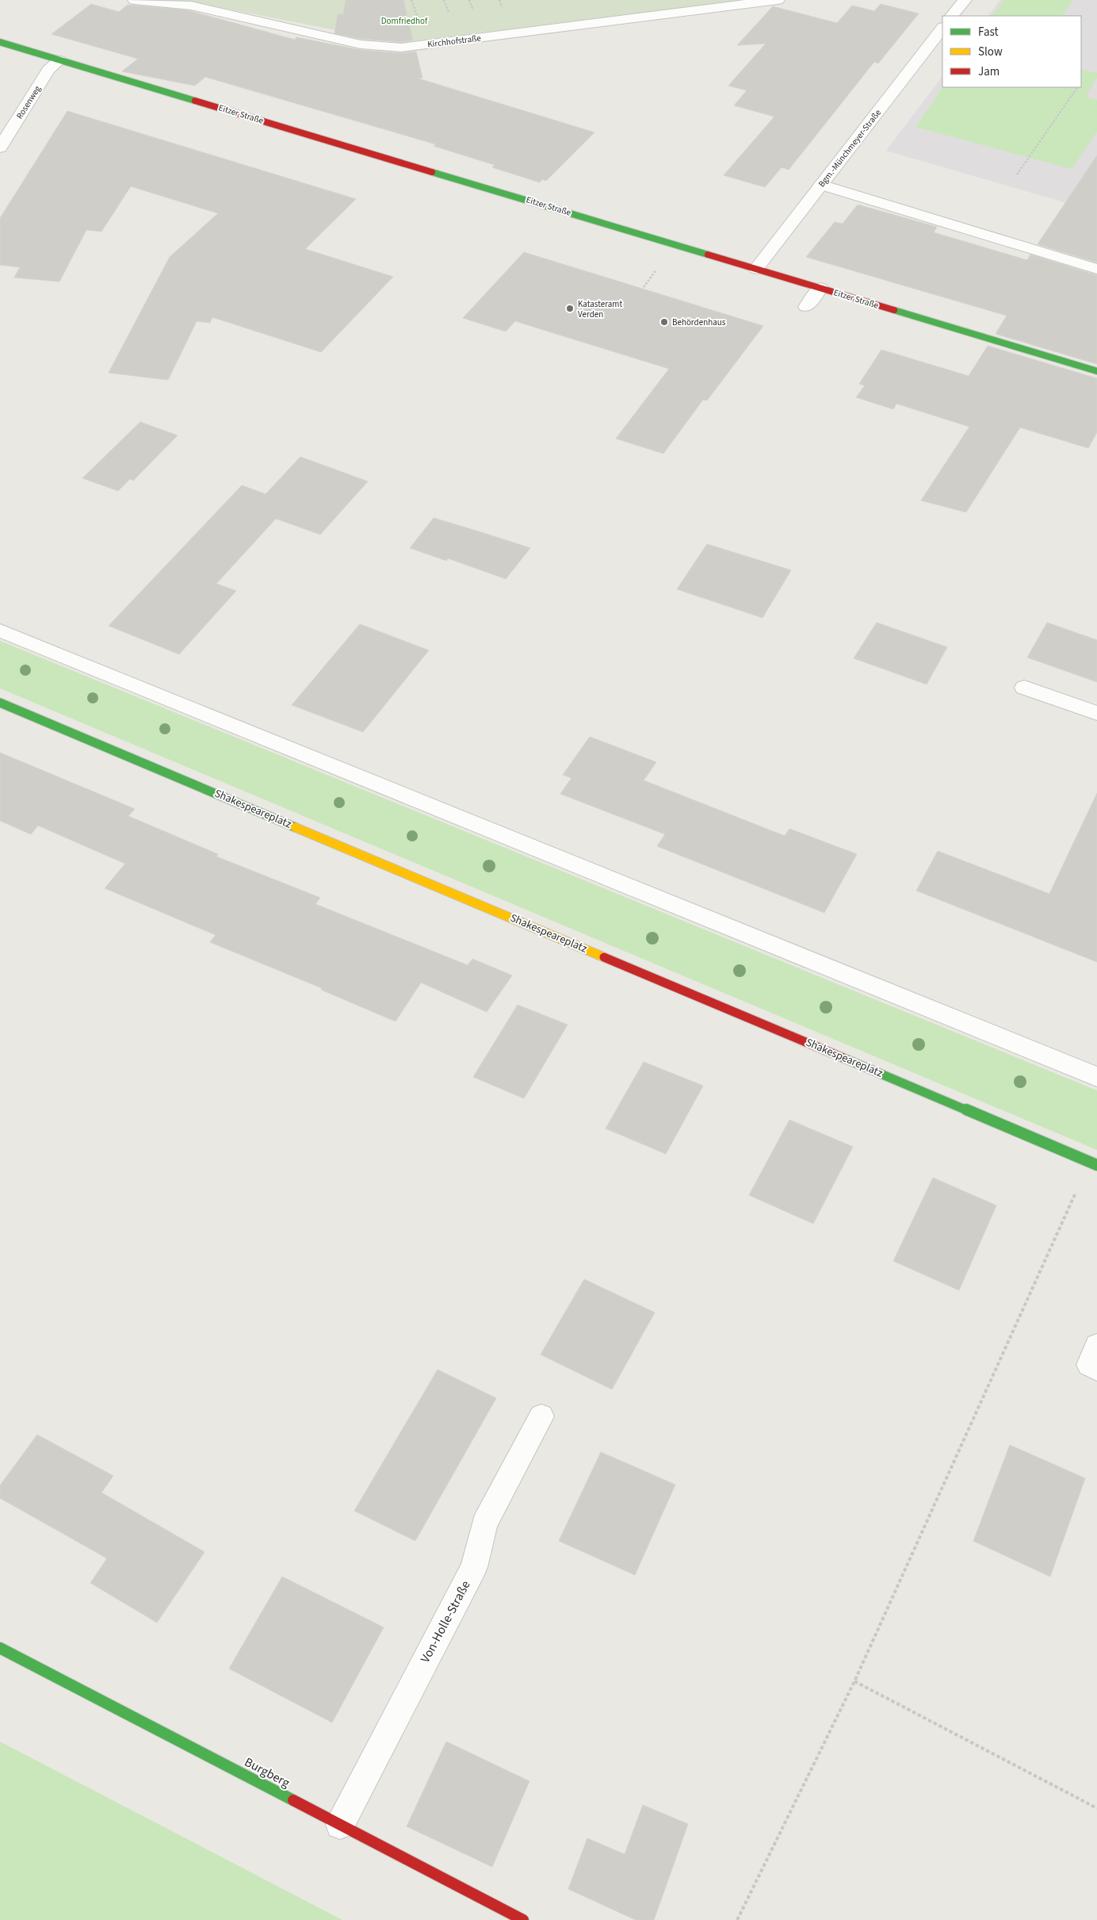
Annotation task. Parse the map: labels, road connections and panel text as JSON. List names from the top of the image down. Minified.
{"streets":{"main road":["Eitzer Straße","Shakespeareplatz","Burgberg"],"street":["Kirchhofstraße","Rosenweg","Bgm.-Münchmeyer-Straße","Von-Holle-Straße"]},"crossings":[["Rosenweg","Eitzer Straße"],["Eitzer Straße","Bgm.-Münchmeyer-Straße"],["Von-Holle-Straße","Burgberg"]],"parks":["Domfriedhof"],"places":["Katasteramt Verden","Behördenhaus"],"legend":["Fast","Slow","Jam"]}
